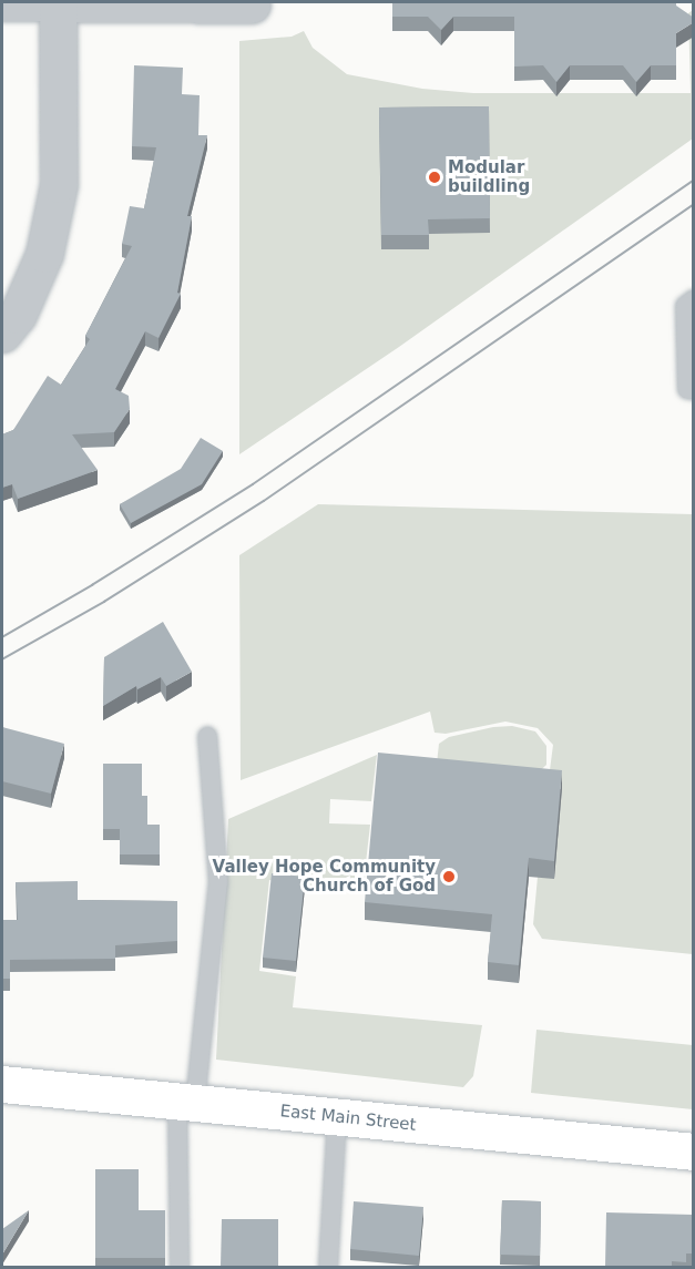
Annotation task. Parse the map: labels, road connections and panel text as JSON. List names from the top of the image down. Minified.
{"streets":{"main road":["East Main Street"]},"places":["Modular buildling","Valley Hope Community Church of God"]}
